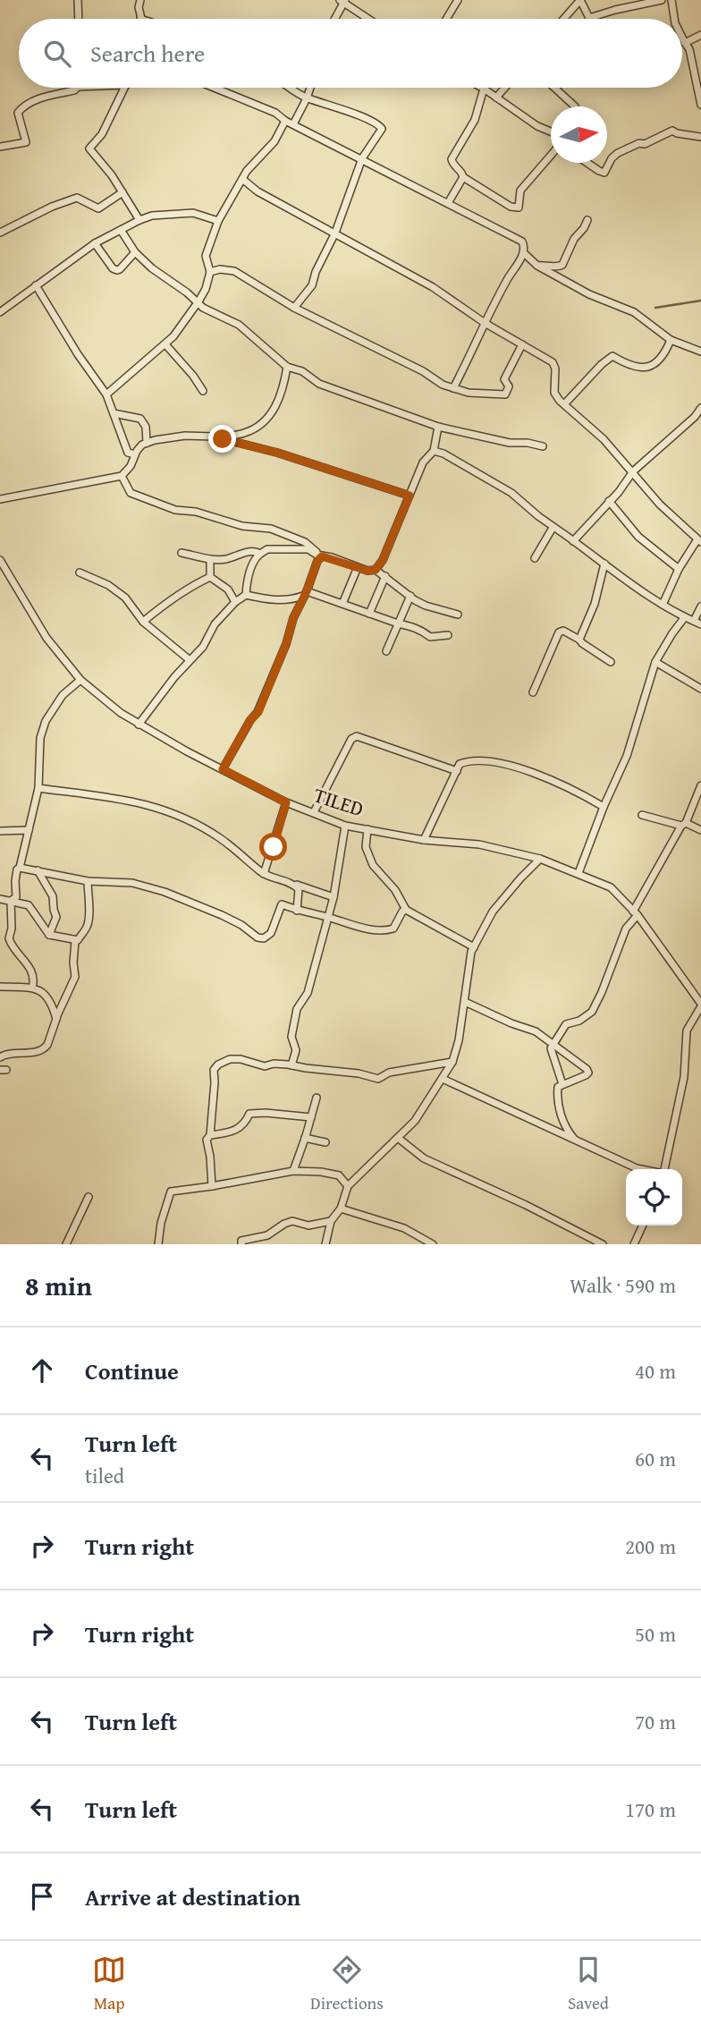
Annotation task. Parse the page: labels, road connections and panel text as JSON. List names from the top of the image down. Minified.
{"streets":{"street":["TILED"]},"north":"right","page":{"search":"Search here","heading":["8 min","Walk · 590 m"],"list":[["Continue","40 m"],["Turn left","tiled","60 m"],["Turn right","200 m"],["Turn right","50 m"],["Turn left","70 m"],["Turn left","170 m"],"Arrive at destination"],"nav":["Map","Directions","Saved"]}}
